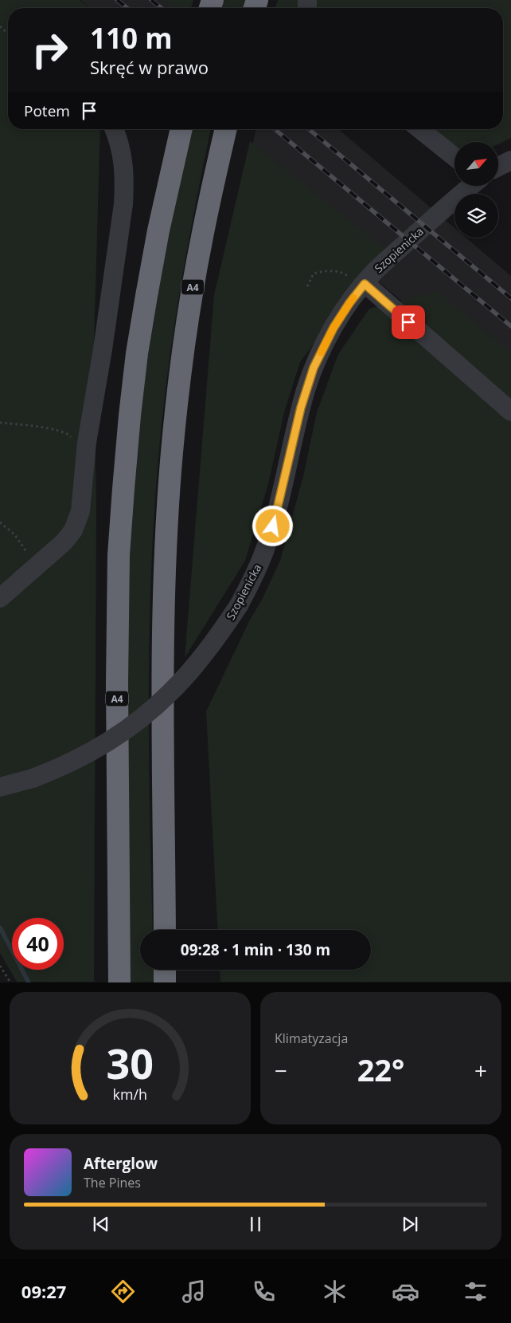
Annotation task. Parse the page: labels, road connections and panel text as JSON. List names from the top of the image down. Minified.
{"streets":{"highway":["A4"],"street":["Szopienicka"]},"north":"top right","page":{"turn":["110 m","Skręć w prawo"],"then":"Potem","limit":"40","trip":"09:28 · 1 min · 130 m","tile":"Klimatyzacja","heat":["−","22°","+"],"song":["Afterglow","The Pines"],"tabs":"09:27","gauge":["30","km/h"]}}
